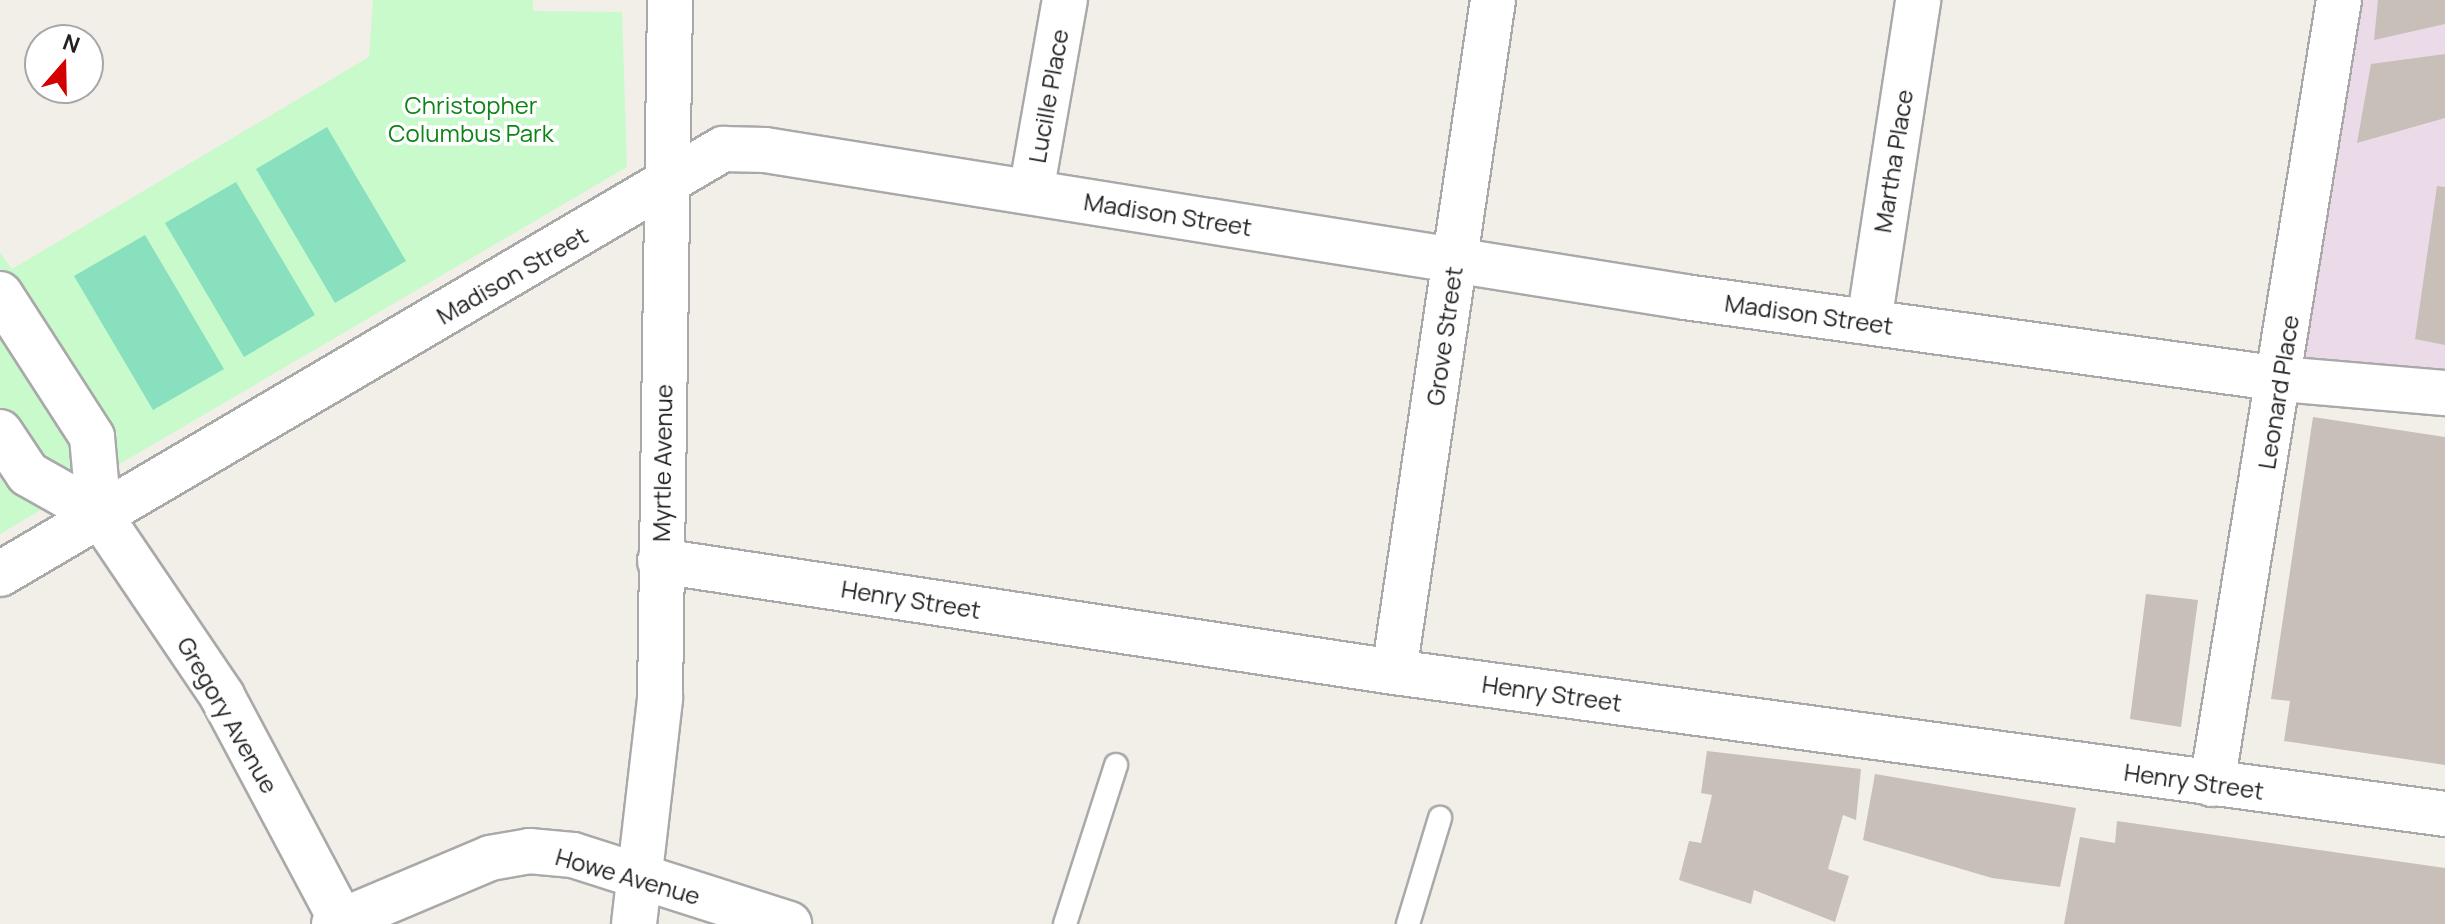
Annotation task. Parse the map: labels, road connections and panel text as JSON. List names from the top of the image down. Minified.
{"streets":{"street":["Lucille Place","Martha Place","Madison Street","Grove Street","Leonard Place","Myrtle Avenue","Henry Street","Gregory Avenue","Howe Avenue"]},"crossings":[["Lucille Place","Madison Street"],["Martha Place","Madison Street"],["Madison Street","Grove Street"],["Madison Street","Leonard Place"],["Madison Street","Myrtle Avenue"],["Madison Street","Gregory Avenue"],["Grove Street","Henry Street"],["Leonard Place","Henry Street"],["Myrtle Avenue","Henry Street"],["Myrtle Avenue","Howe Avenue"],["Gregory Avenue","Howe Avenue"]],"parks":["Christopher Columbus Park"],"north":"top"}
